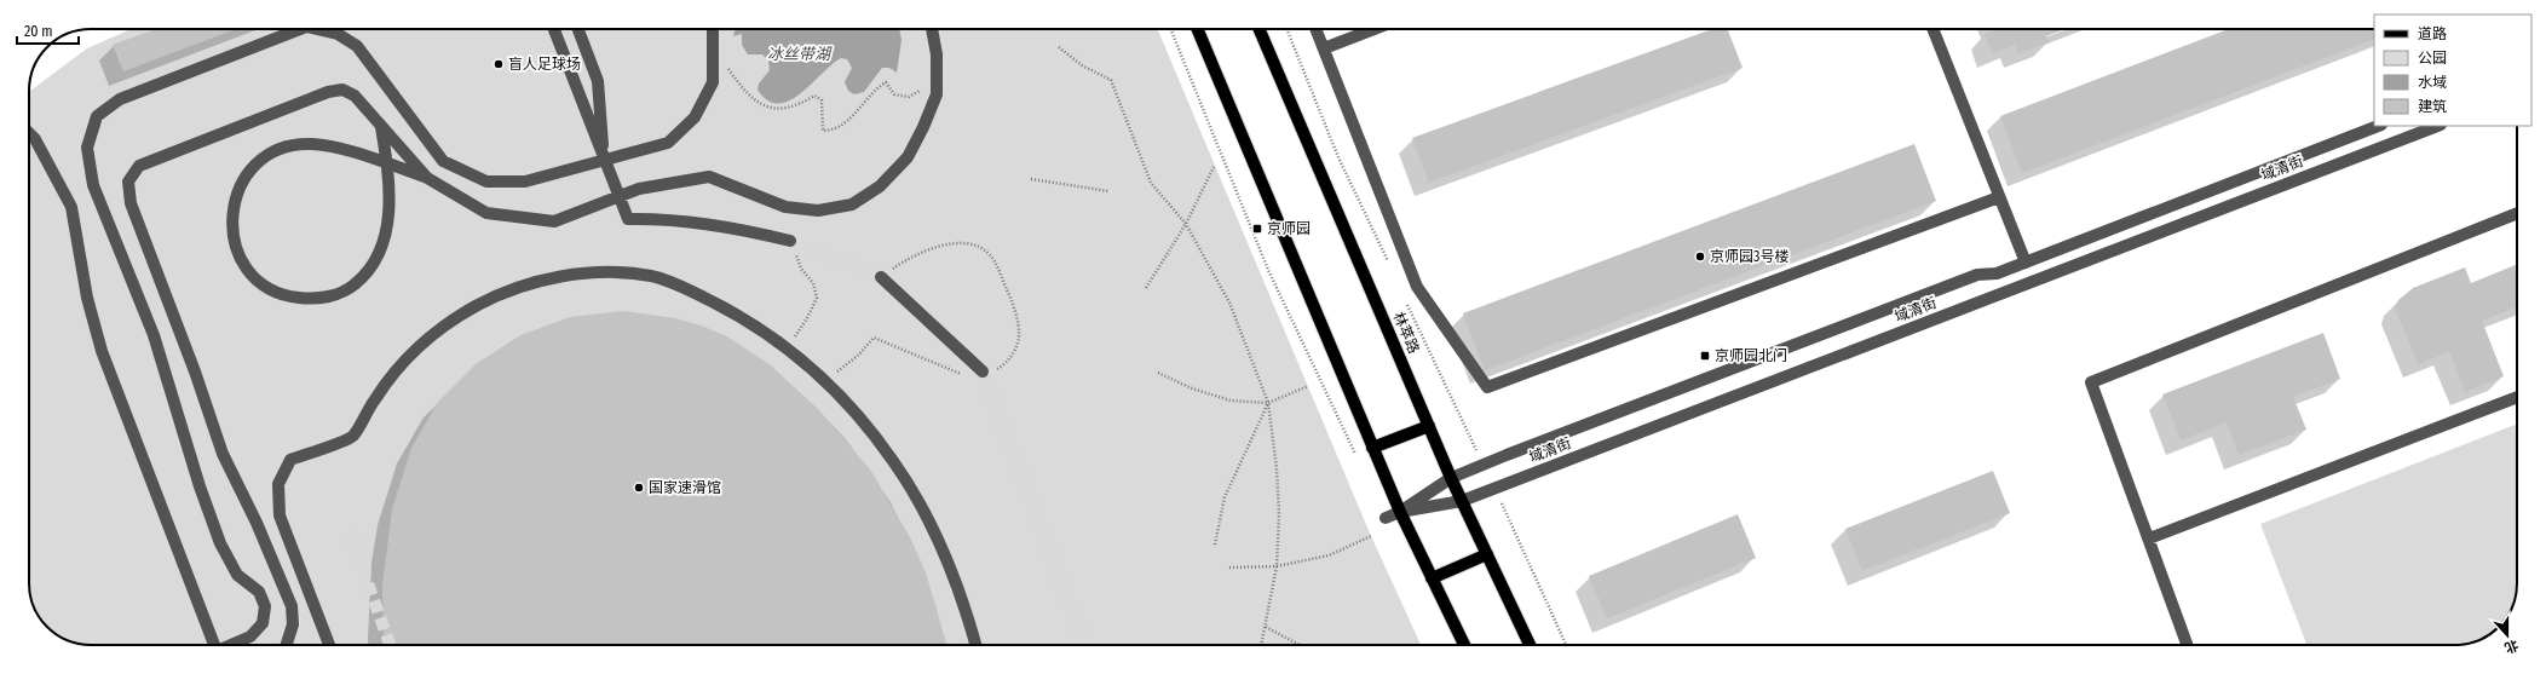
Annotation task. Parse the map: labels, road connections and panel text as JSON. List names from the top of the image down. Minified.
{"streets":{"main road":["林萃路"],"street":["域清街"]},"crossings":[["域清街","林萃路"]],"water":["冰丝带湖"],"places":{"other":["盲人足球场","京师园3号楼","国家速滑馆"],"transit":["京师园","京师园北门"]},"legend":["道路","公园","水域","建筑"],"scale_bar":"20 m","north":"bottom"}
